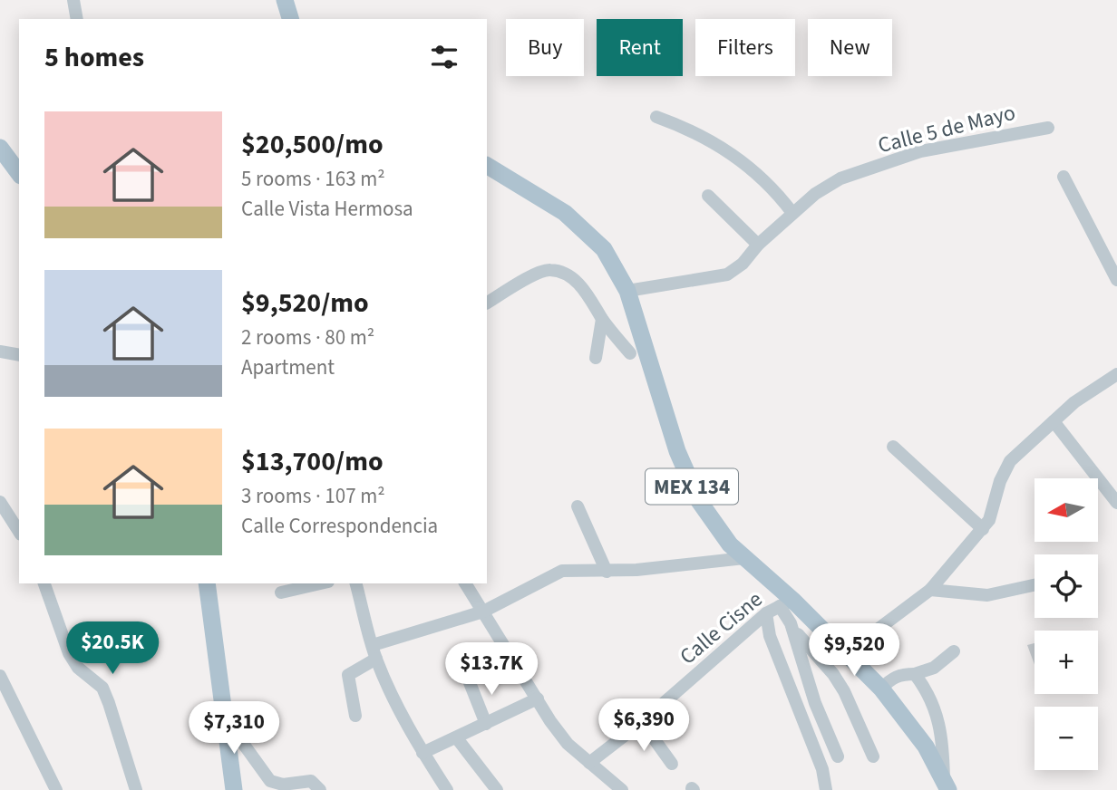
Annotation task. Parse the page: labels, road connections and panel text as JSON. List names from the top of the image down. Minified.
{"streets":{"main road":["MEX 134"],"street":["Calle 5 de Mayo","Calle Cisne"]},"crossings":[["Calle 5 de Mayo","MEX 134"],["MEX 134","Calle Cisne"]],"north":"left","page":{"chip":["Buy","Rent","Filters","New"],"heading":"5 homes","list":[{"name":"$20,500/mo","note":"5 rooms · 163 m² · Calle Vista Hermosa"},{"name":"$9,520/mo","note":"2 rooms · 80 m² · Apartment"},{"name":"$13,700/mo","note":"3 rooms · 107 m² · Calle Correspondencia"}],"map_buttons":["+","−"],"price":["$20.5K","$9,520","$13.7K","$6,390","$7,310"]}}
